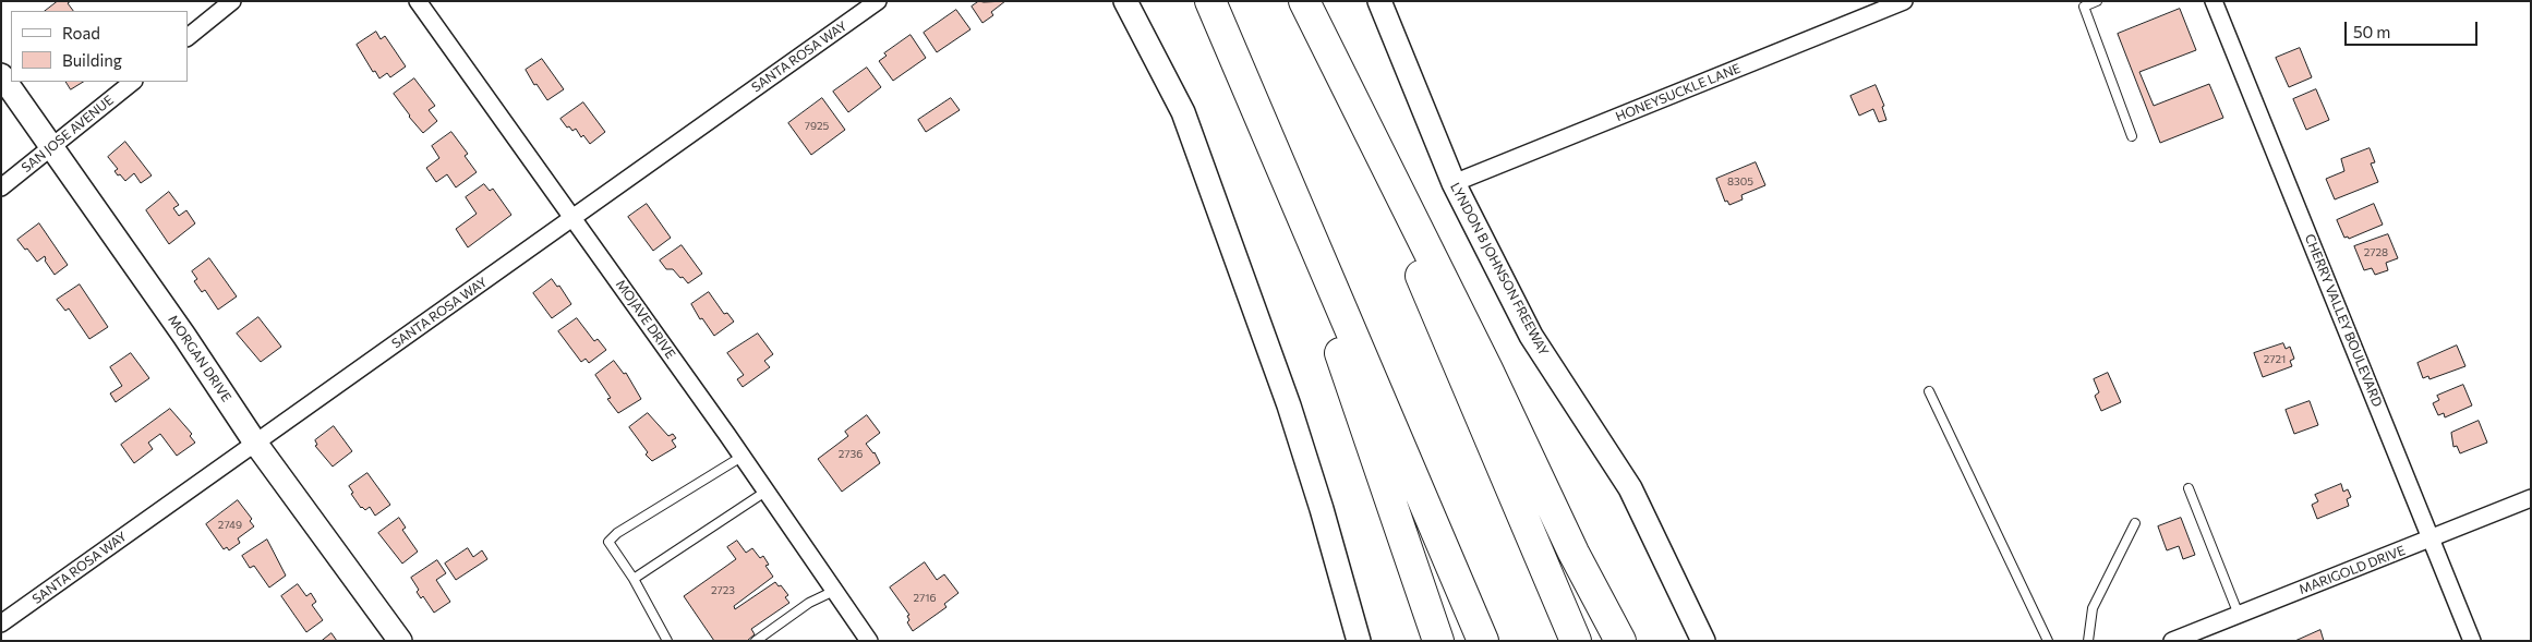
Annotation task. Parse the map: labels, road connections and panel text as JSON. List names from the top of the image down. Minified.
{"streets":{"main road":["LYNDON B JOHNSON FREEWAY","MORGAN DRIVE"],"street":["SANTA ROSA WAY","HONEYSUCKLE LANE","SAN JOSE AVENUE","MOJAVE DRIVE","CHERRY VALLEY BOULEVARD","MARIGOLD DRIVE"]},"crossings":[["SANTA ROSA WAY","MOJAVE DRIVE"],["SANTA ROSA WAY","MORGAN DRIVE"],["HONEYSUCKLE LANE","LYNDON B JOHNSON FREEWAY"],["SAN JOSE AVENUE","MORGAN DRIVE"],["CHERRY VALLEY BOULEVARD","MARIGOLD DRIVE"]],"house_numbers":["7925","8305","2728","2721","2736","2749","2723","2716"],"legend":["Road","Building"],"scale_bar":"50 m"}
